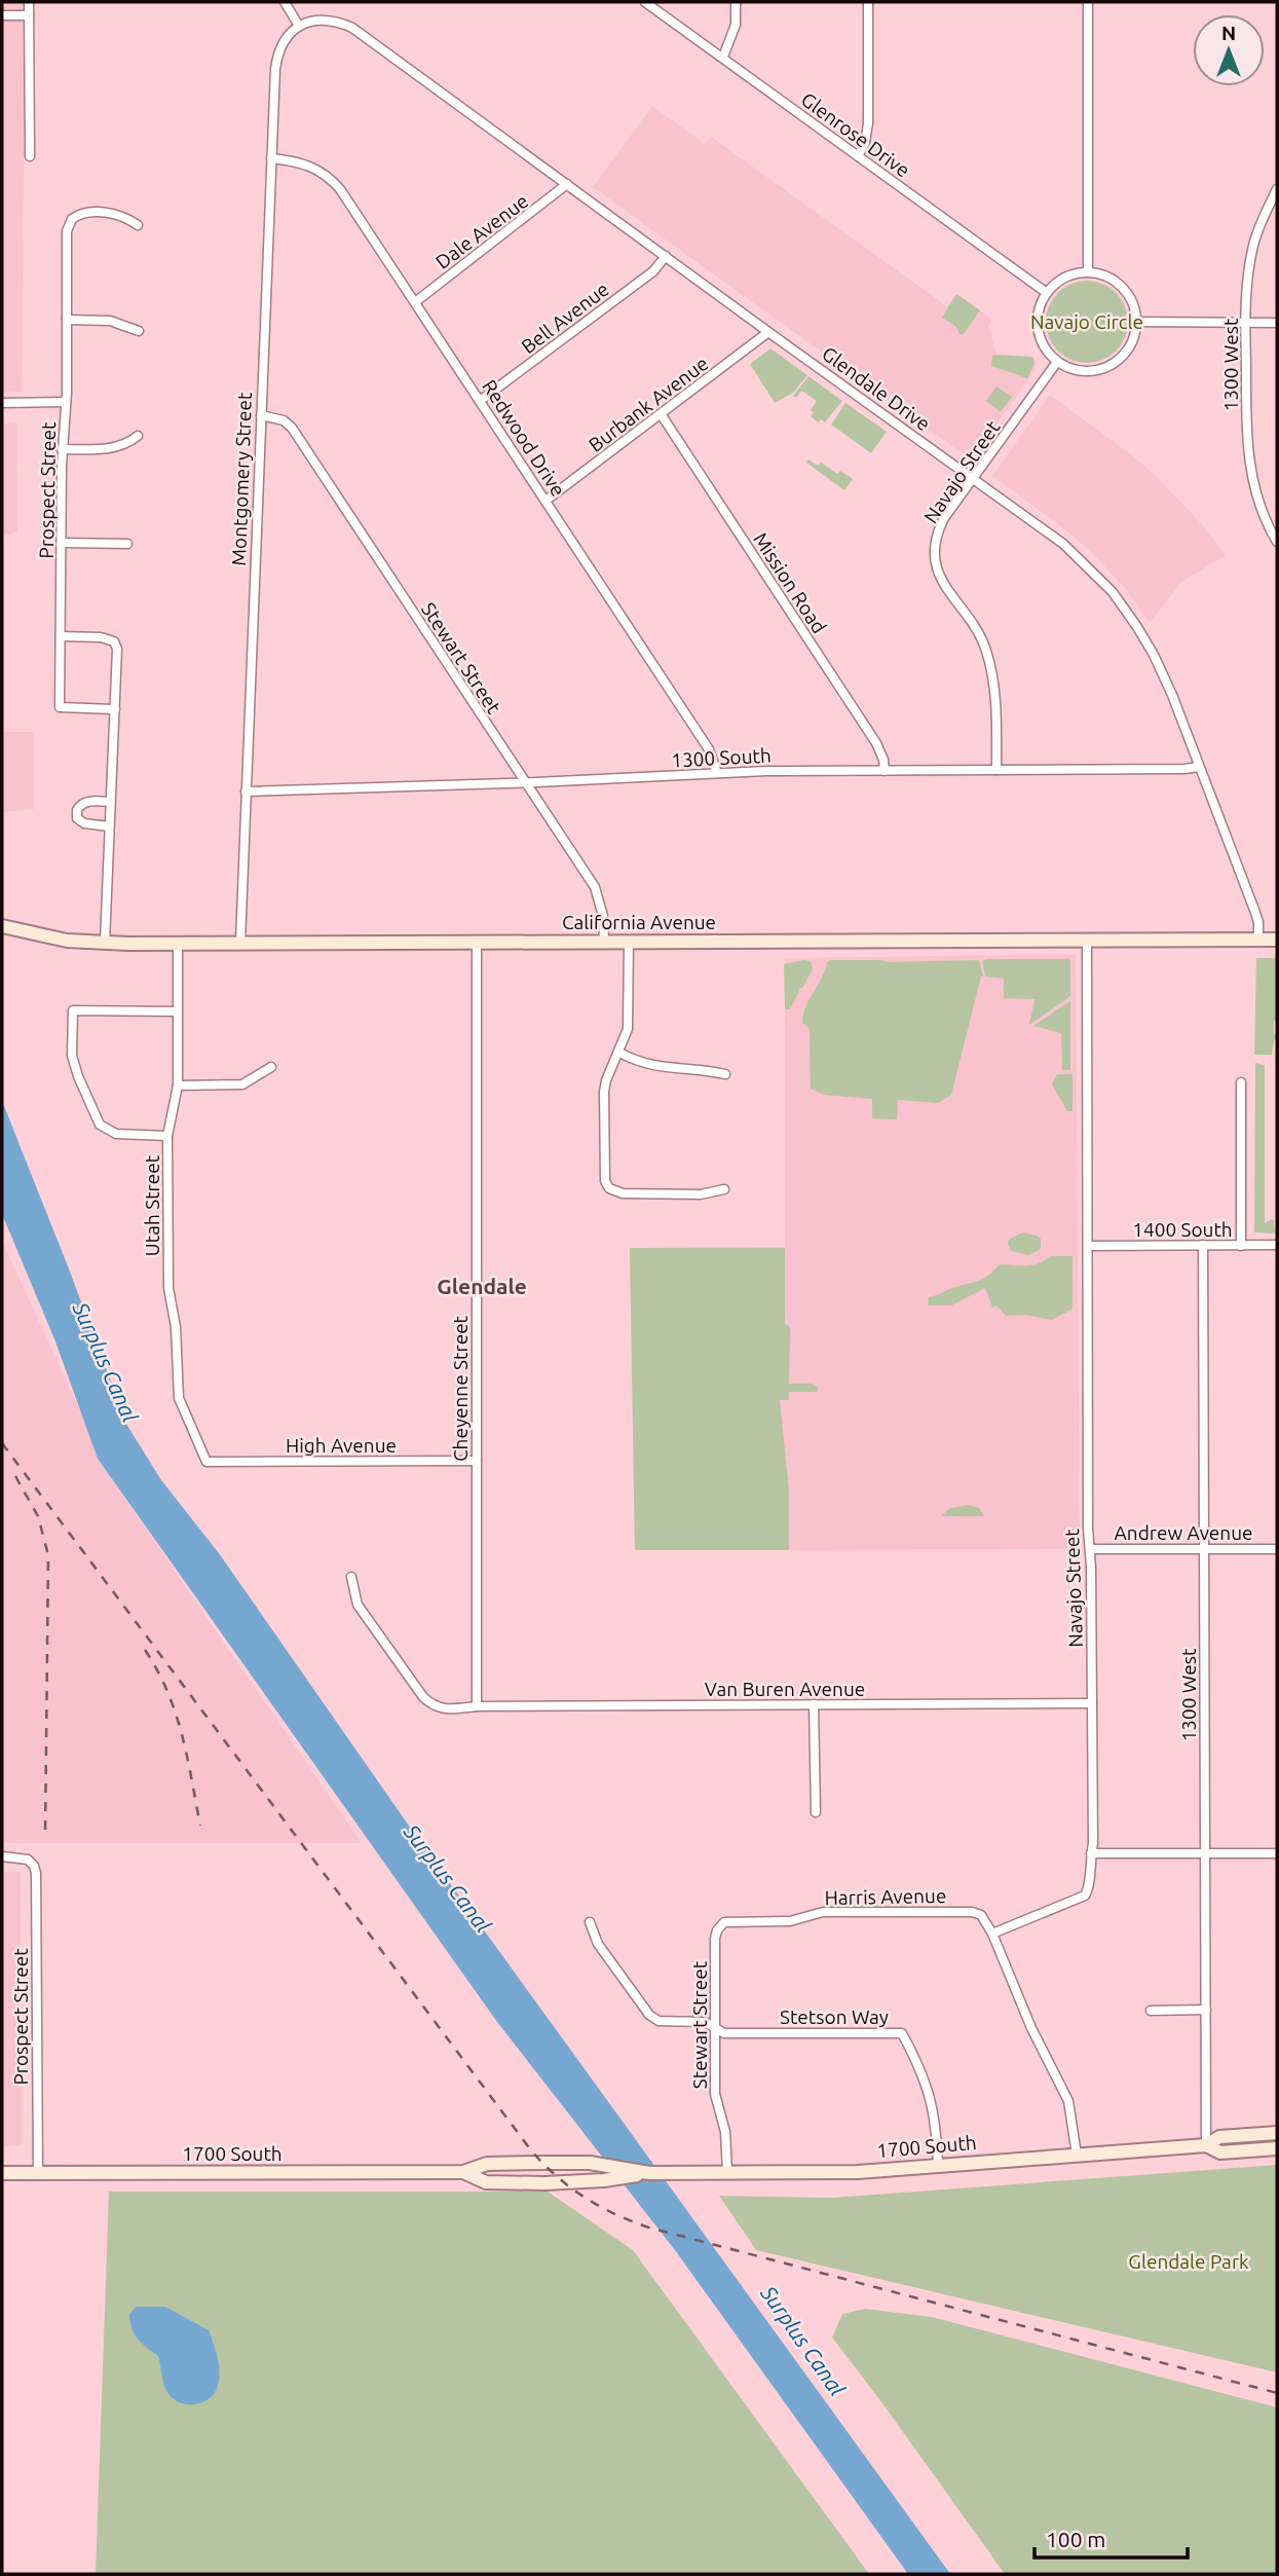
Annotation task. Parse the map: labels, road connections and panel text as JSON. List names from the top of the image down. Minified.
{"streets":{"street":["Glenrose Drive","Dale Avenue","Bell Avenue","1300 West","Glendale Drive","Burbank Avenue","Redwood Drive","Navajo Street","Montgomery Street","Prospect Street","Mission Road","Stewart Street","1300 South","California Avenue","Utah Street","1400 South","Cheyenne Street","High Avenue","Andrew Avenue","Van Buren Avenue","Harris Avenue","Stetson Way","1700 South"]},"crossings":[["Glenrose Drive","Navajo Street"],["Dale Avenue","Glendale Drive"],["Dale Avenue","Redwood Drive"],["Bell Avenue","Glendale Drive"],["Bell Avenue","Redwood Drive"],["1300 West","1400 South"],["1300 West","Andrew Avenue"],["1300 West","1700 South"],["Glendale Drive","Burbank Avenue"],["Glendale Drive","Navajo Street"],["Glendale Drive","Montgomery Street"],["Glendale Drive","1300 South"],["Glendale Drive","California Avenue"],["Burbank Avenue","Redwood Drive"],["Burbank Avenue","Mission Road"],["Redwood Drive","Montgomery Street"],["Redwood Drive","1300 South"],["Navajo Street","1300 South"],["Navajo Street","California Avenue"],["Navajo Street","1400 South"],["Navajo Street","Andrew Avenue"],["Navajo Street","Van Buren Avenue"],["Navajo Street","Harris Avenue"],["Montgomery Street","Stewart Street"],["Montgomery Street","1300 South"],["Montgomery Street","California Avenue"],["Prospect Street","1700 South"],["Mission Road","1300 South"],["Stewart Street","1300 South"],["Stewart Street","California Avenue"],["Stewart Street","Harris Avenue"],["Stewart Street","Stetson Way"],["Stewart Street","1700 South"],["California Avenue","Utah Street"],["California Avenue","Cheyenne Street"],["Utah Street","High Avenue"],["Cheyenne Street","High Avenue"],["Cheyenne Street","Van Buren Avenue"],["Stetson Way","1700 South"]],"districts":["Glendale"],"water":["Surplus Canal"],"parks":["Navajo Circle","Glendale Park"],"scale_bar":"100 m","north":"top"}
